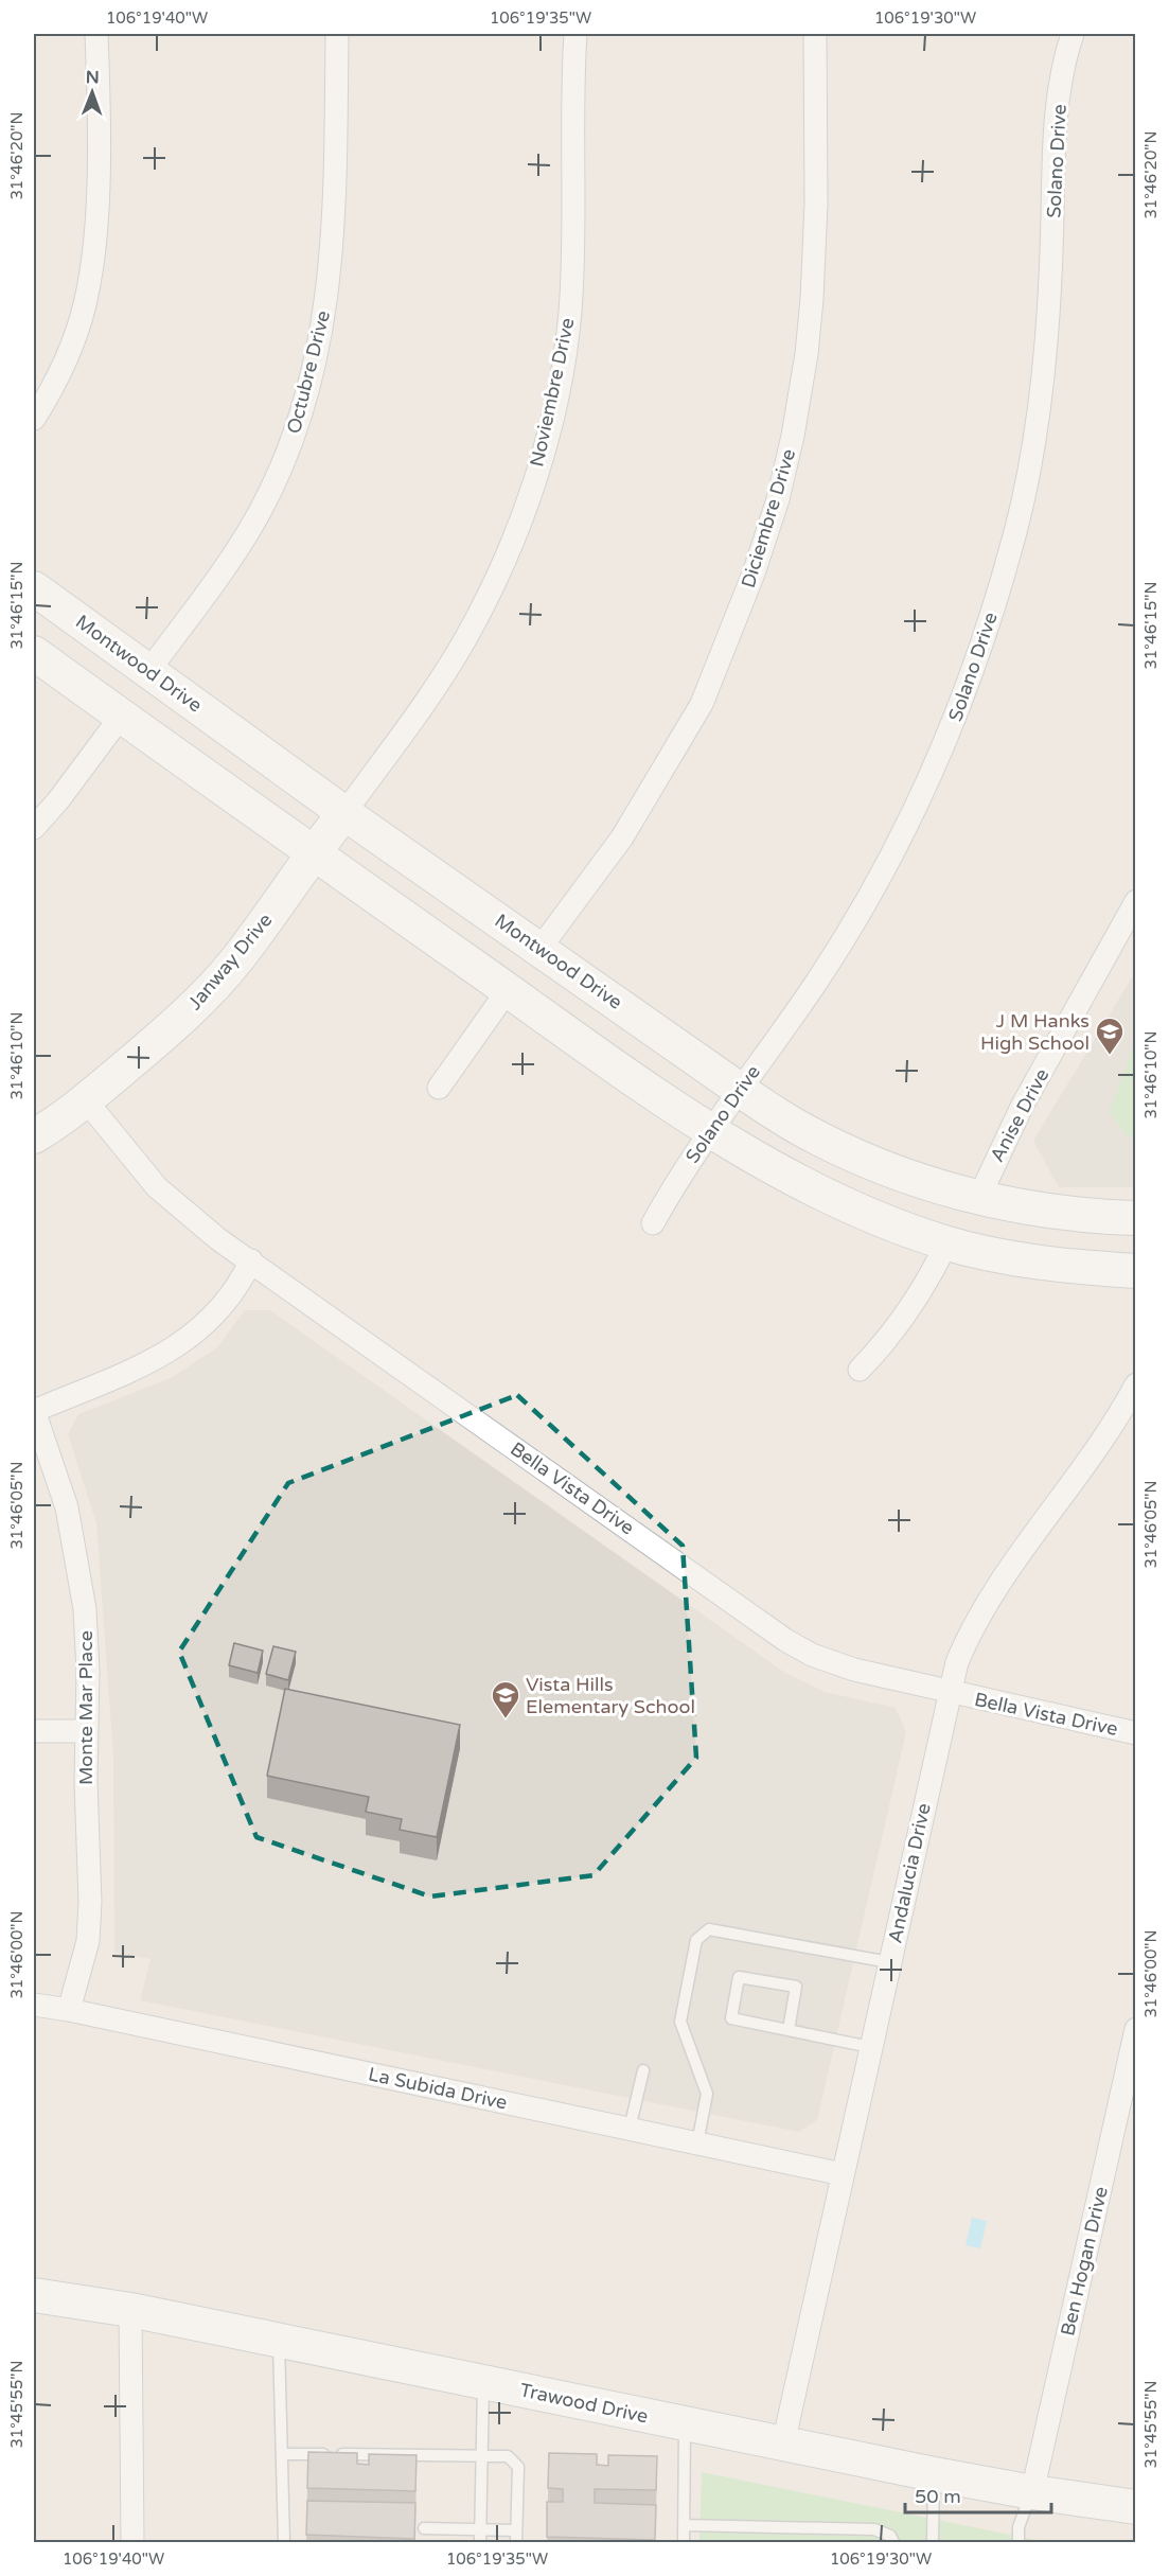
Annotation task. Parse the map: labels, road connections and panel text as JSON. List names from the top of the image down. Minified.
{"streets":{"main road":["Montwood Drive","Janway Drive","Trawood Drive"],"street":["Solano Drive","Octubre Drive","Noviembre Drive","Diciembre Drive","Anise Drive","Bella Vista Drive","Monte Mar Place","Andalucia Drive","La Subida Drive","Ben Hogan Drive"]},"crossings":[["Solano Drive","Montwood Drive"],["Octubre Drive","Montwood Drive"],["Noviembre Drive","Montwood Drive"],["Noviembre Drive","Janway Drive"],["Diciembre Drive","Montwood Drive"],["Montwood Drive","Janway Drive"],["Montwood Drive","Anise Drive"],["Janway Drive","Bella Vista Drive"],["Bella Vista Drive","Andalucia Drive"],["Monte Mar Place","La Subida Drive"],["Andalucia Drive","La Subida Drive"],["Andalucia Drive","Trawood Drive"],["Ben Hogan Drive","Trawood Drive"]],"places":{"school or university":["J M Hanks High School","Vista Hills Elementary School"]},"scale_bar":"50 m","north":"top","coordinates":["106°19'40\"W","106°19'35\"W","106°19'30\"W","31°46'20\"N","31°46'15\"N","31°46'10\"N","31°46'05\"N","31°46'00\"N","31°45'55\"N"]}
